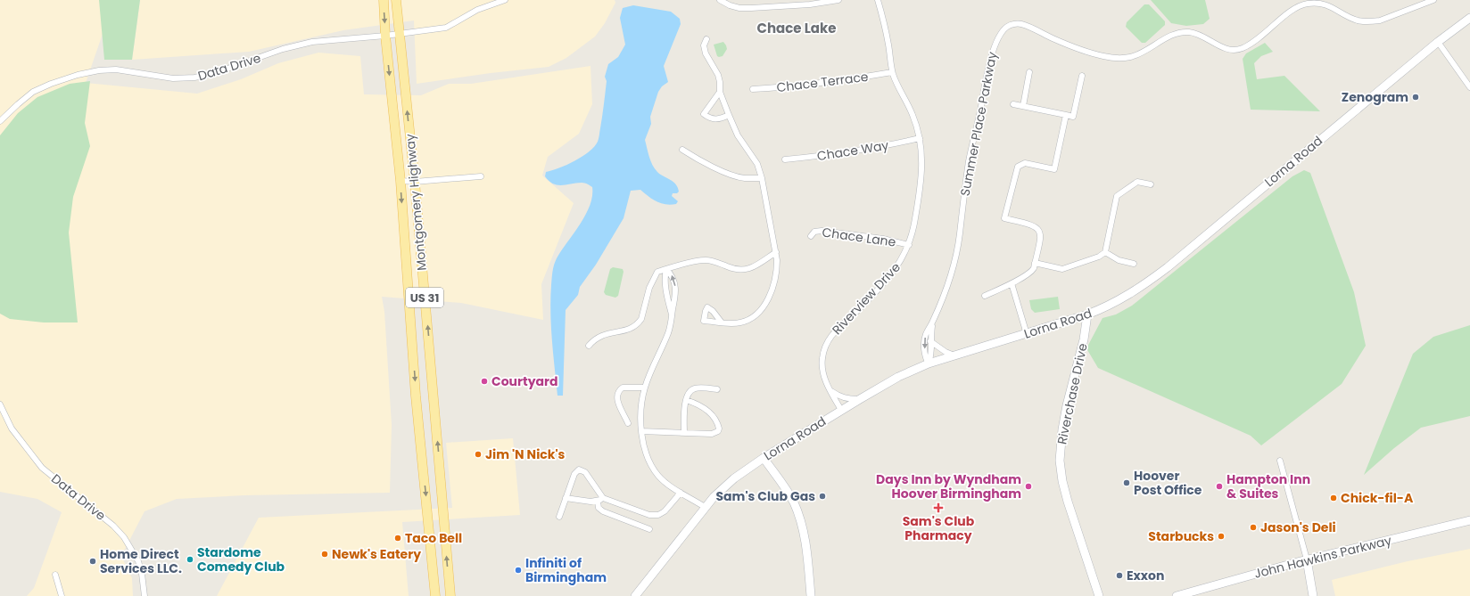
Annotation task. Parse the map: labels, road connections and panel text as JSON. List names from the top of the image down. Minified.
{"streets":{"main road":["Montgomery Highway","US 31"],"street":["Data Drive","Chace Terrace","Summer Place Parkway","Chace Way","Lorna Road","Chace Lane","Riverview Drive","Riverchase Drive","John Hawkins Parkway"]},"crossings":[["Data Drive","Montgomery Highway"],["Chace Terrace","Riverview Drive"],["Summer Place Parkway","Lorna Road"],["Chace Way","Riverview Drive"],["Lorna Road","Riverview Drive"],["Lorna Road","Riverchase Drive"],["Chace Lane","Riverview Drive"]],"districts":["Chace Lake"],"places":{"other":["Zenogram","Courtyard","Jim 'N Nick's","Hoover Post Office","Days Inn by Wyndham Hoover Birmingham","Hampton Inn & Suites","Sam's Club Gas","Chick-fil-A","Jason's Deli","Starbucks","Taco Bell","Newk's Eatery","Stardome Comedy Club","Home Direct Services LLC.","Infiniti of Birmingham","Exxon"],"health":["Sam's Club Pharmacy"]}}
